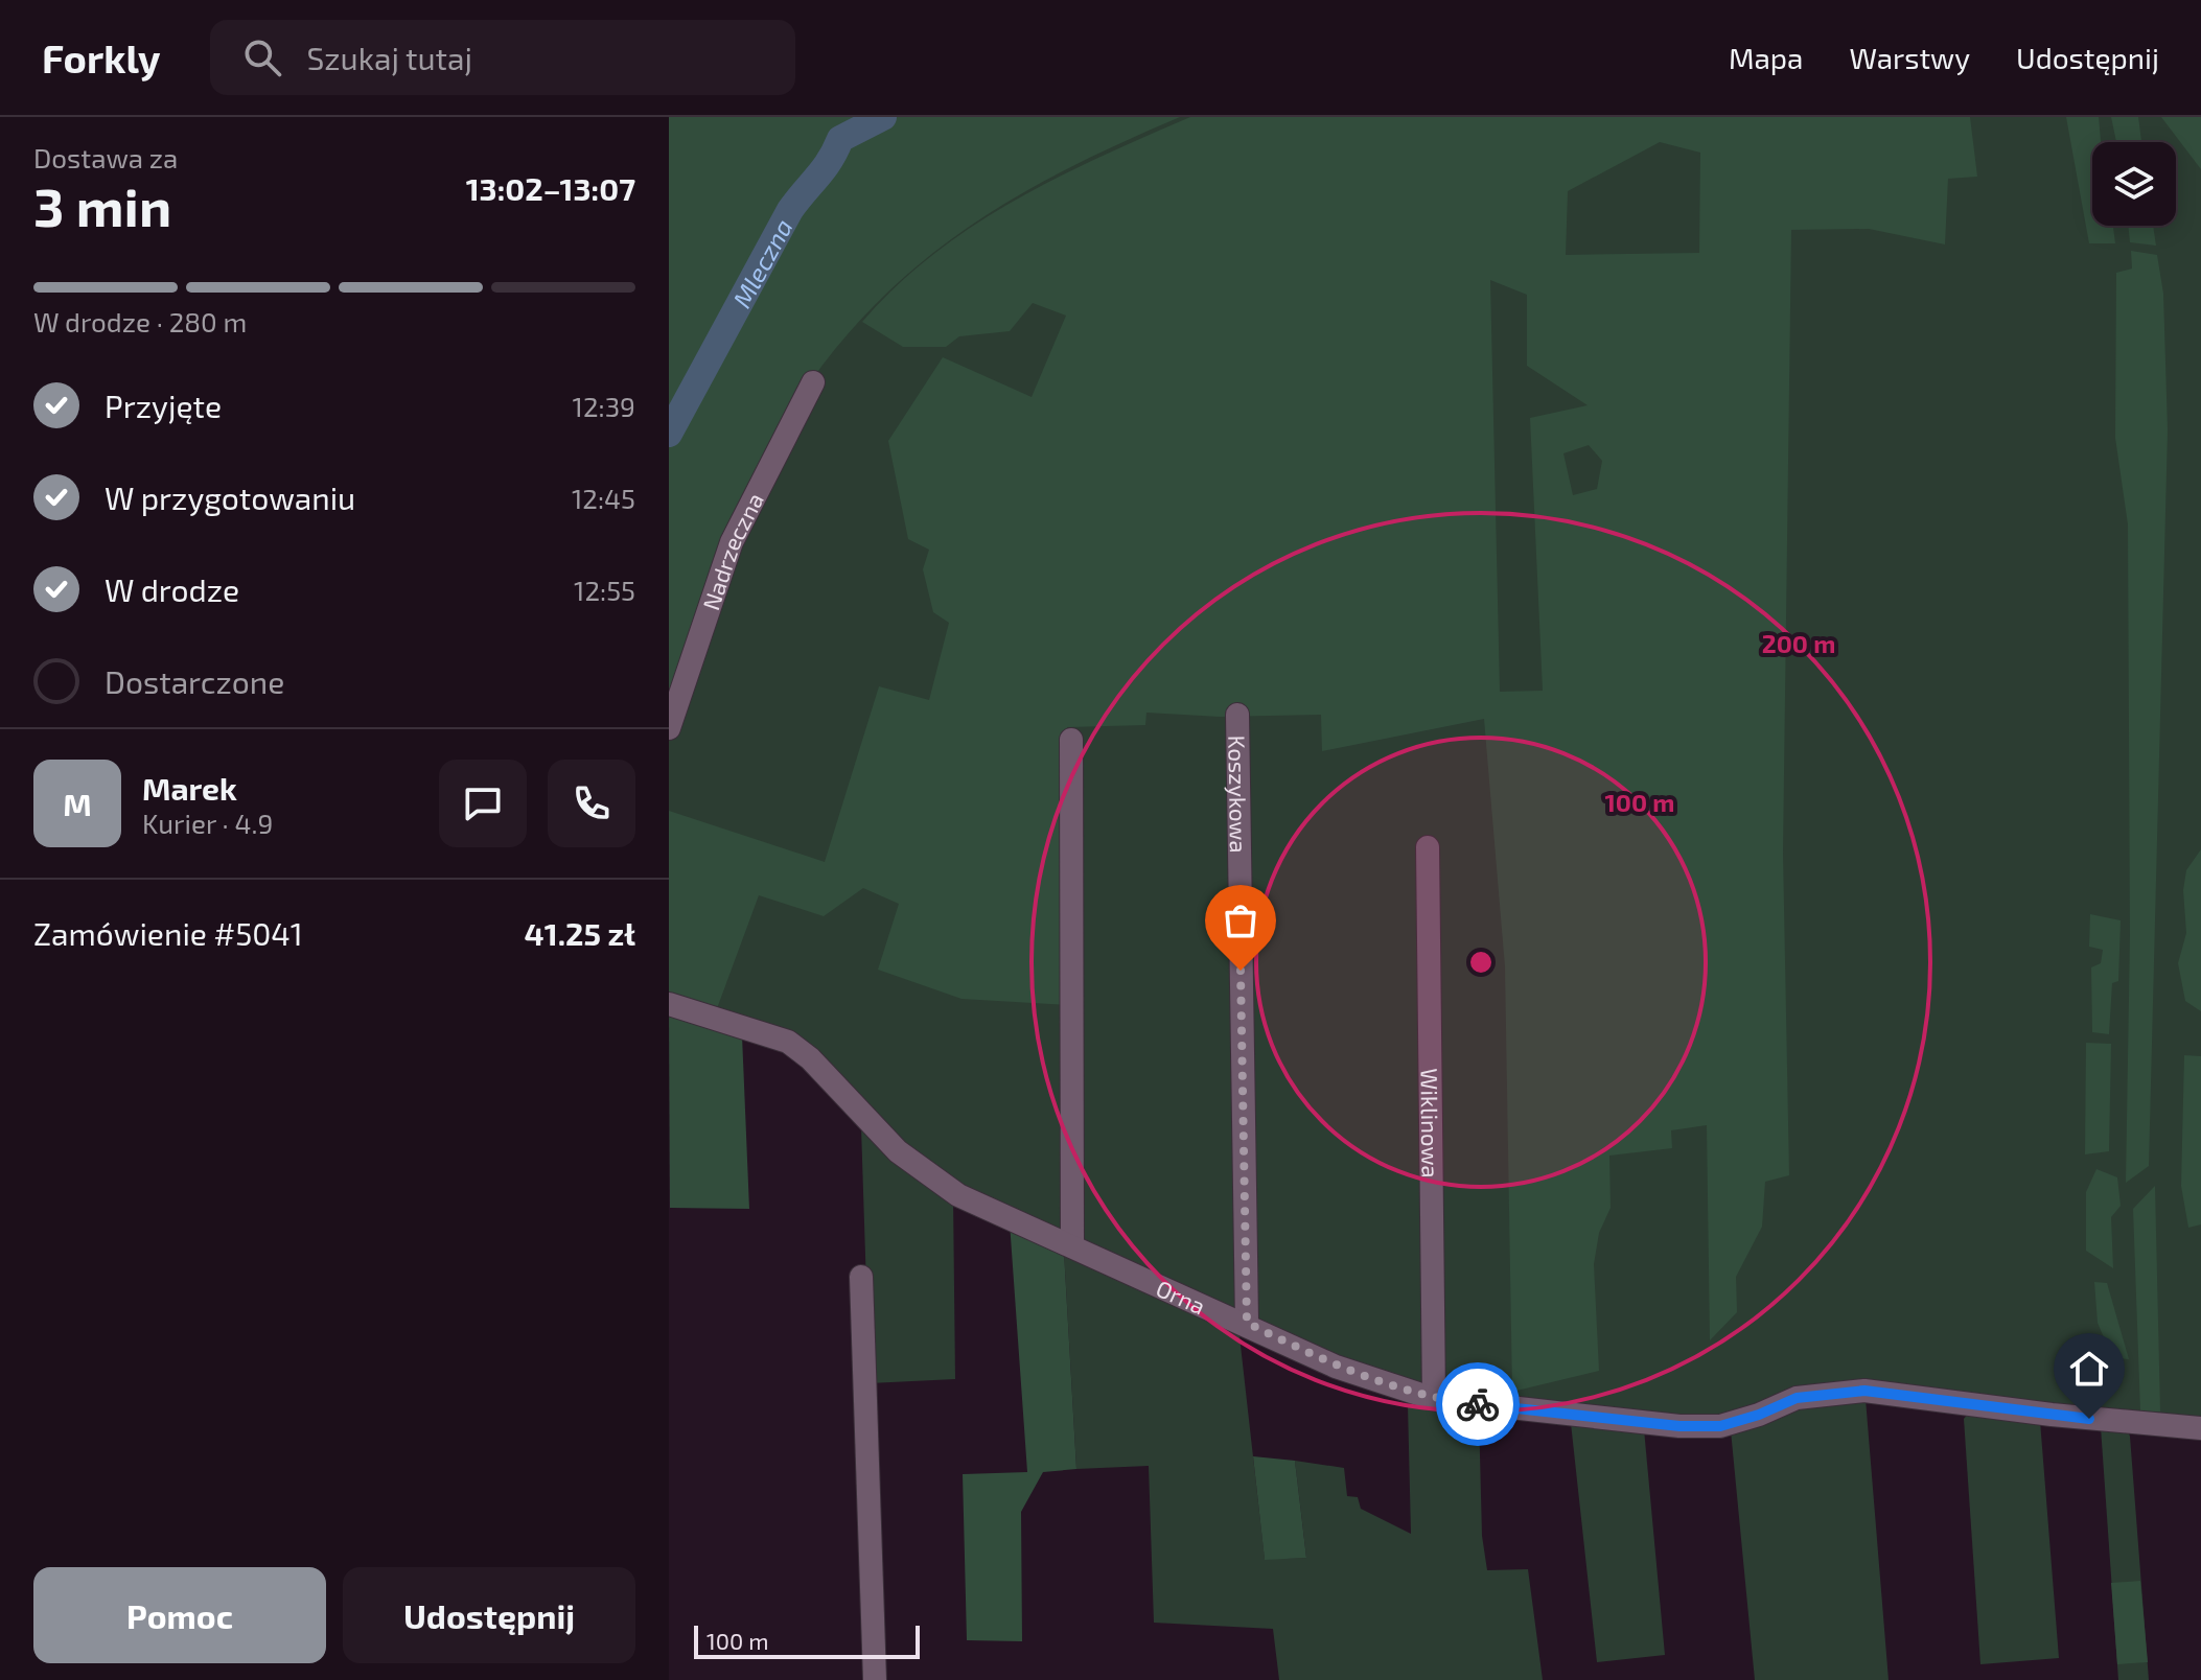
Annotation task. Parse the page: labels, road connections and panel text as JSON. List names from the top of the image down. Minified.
{"streets":{"street":["Nadrzeczna","Koszykowa","Wiklinowa","Orna"]},"crossings":[["Koszykowa","Orna"],["Wiklinowa","Orna"]],"water":["Mleczna"],"scale_bar":"100 m","page":{"header":"Forkly","search":"Szukaj tutaj","nav":["Mapa","Warstwy","Udostępnij"],"heading":["3 min","Dostawa za","13:02–13:07"],"panel":["Marek","Kurier · 4.9","Zamówienie #5041","41.25 zł"],"bar":"W drodze · 280 m","list":[["Przyjęte","12:39"],["W przygotowaniu","12:45"],["W drodze","12:55"],"Dostarczone"],"round":"M","buttons":["Pomoc","Udostępnij"],"scale":"100 m"},"rings":["200 m","100 m"]}
